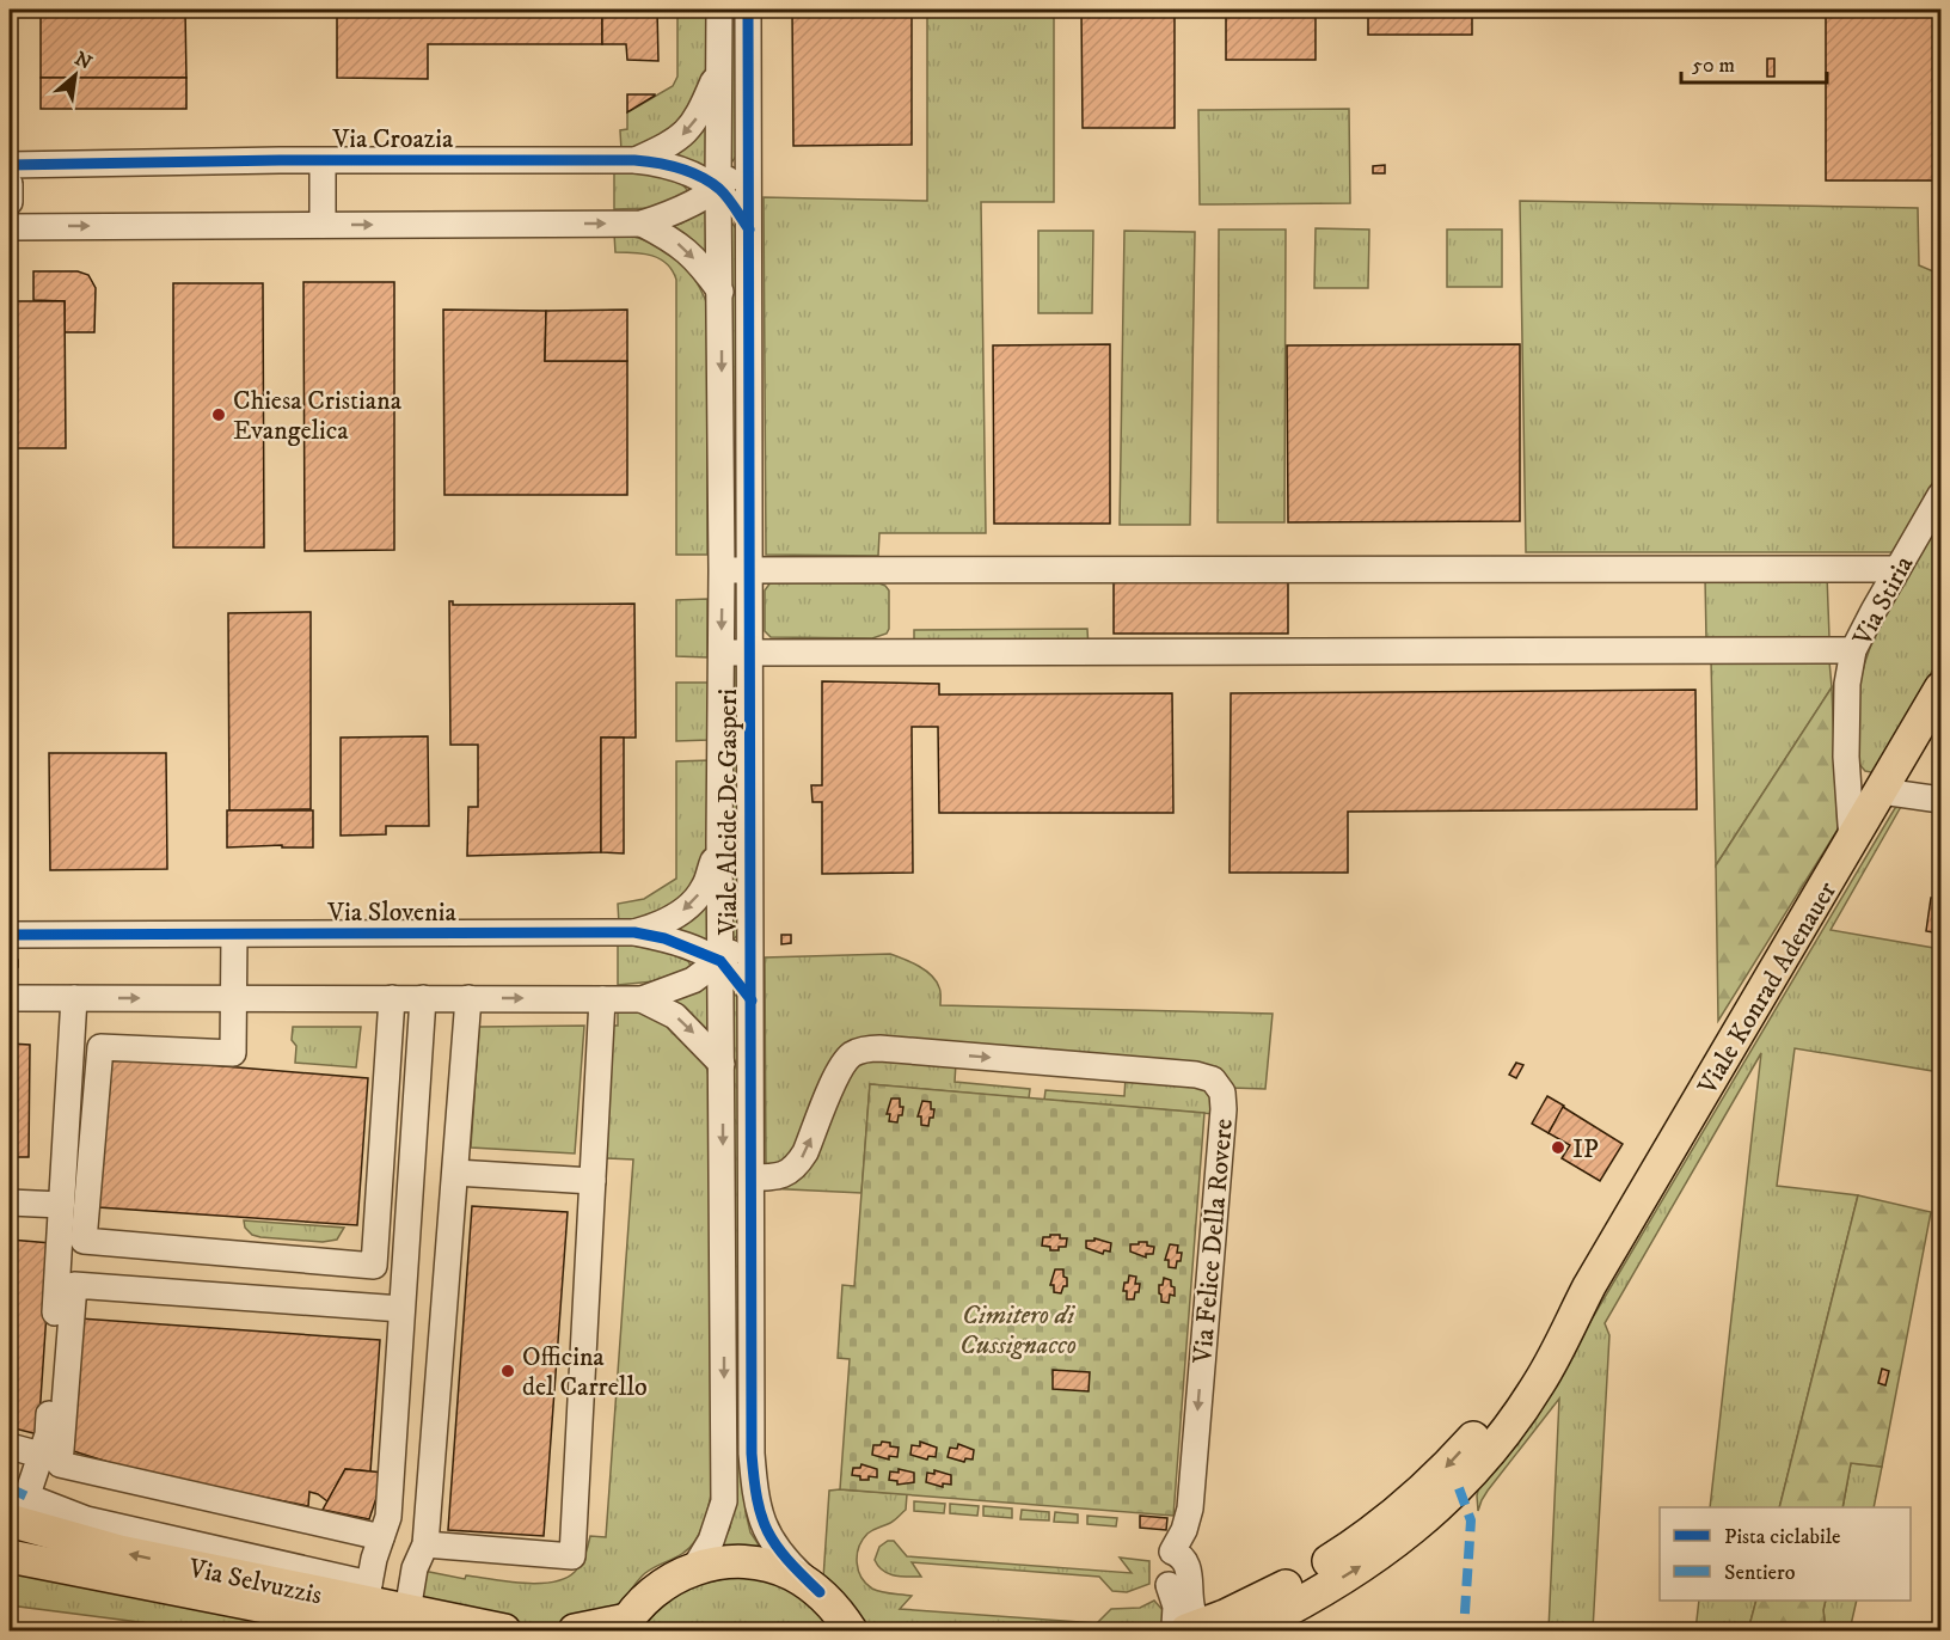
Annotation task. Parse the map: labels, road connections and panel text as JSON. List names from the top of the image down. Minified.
{"streets":{"main road":["Viale Konrad Adenauer","Via Selvuzzis"],"street":["Via Croazia","Via Stiria","Viale Alcide De Gasperi","Via Slovenia","Via Felice Della Rovere"]},"crossings":[["Via Croazia","Viale Alcide De Gasperi"],["Via Stiria","Viale Konrad Adenauer"],["Viale Alcide De Gasperi","Via Slovenia"],["Viale Alcide De Gasperi","Via Felice Della Rovere"],["Viale Konrad Adenauer","Via Felice Della Rovere"]],"parks":["Cimitero di Cussignacco"],"places":["Chiesa Cristiana Evangelica","IP","Officina del Carrello"],"legend":["Pista ciclabile","Sentiero"],"scale_bar":"50 m","north":"top right"}
